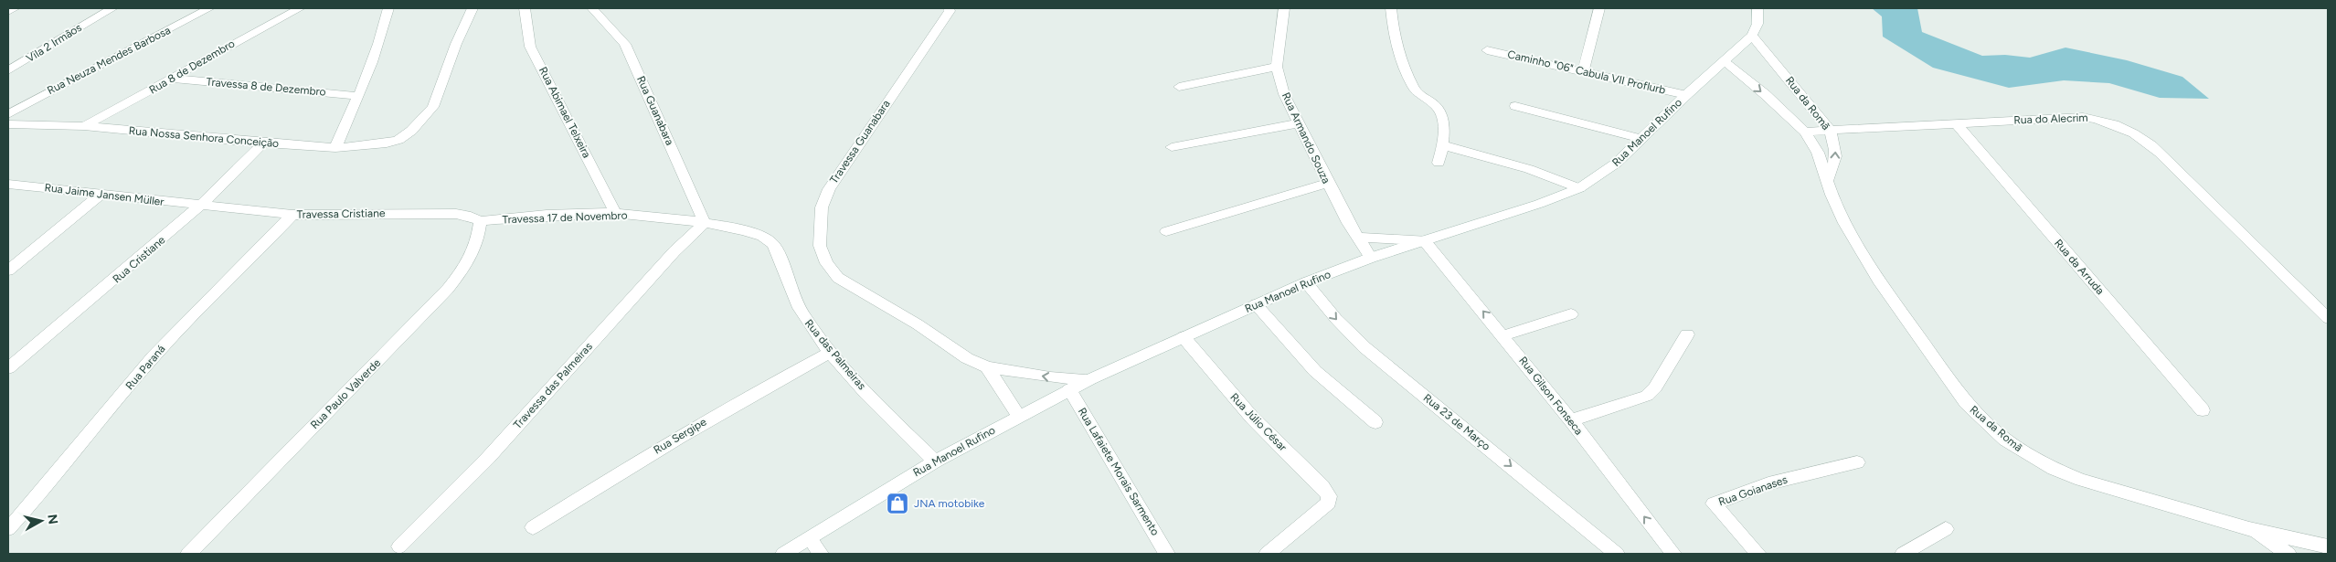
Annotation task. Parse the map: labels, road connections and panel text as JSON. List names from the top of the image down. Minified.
{"streets":{"street":["Vila 2 Irmãos","Rua Neuza Mendes Barbosa","Rua 8 de Dezembro","Caminho \"06\" Cabula VII Proflurb","Travessa 8 de Dezembro","Rua da Romã","Rua Guanabara","Rua Abimael Telxeira","Rua do Alecrim","Rua Manoel Rufino","Rua Nossa Senhora Conceição","Rua Armando Souza","Travessa Guanabara","Rua Jaime Jansen Müller","Travessa Cristiane","Travessa 17 de Novembro","Rua Cristiane","Rua da Arruda","Rua das Palmeiras","Rua Paraná","Travessa das Palmeiras","Rua Paulo Valverde","Rua Gilson Fonseca","Rua Júlio César","Rua 23 de Março","Rua Sergipe","Rua Lafaiete Morais Sarmento","Rua Goianases"]},"crossings":[["Rua 8 de Dezembro","Travessa 8 de Dezembro"],["Rua 8 de Dezembro","Rua Nossa Senhora Conceição"],["Caminho \"06\" Cabula VII Proflurb","Rua Manoel Rufino"],["Rua da Romã","Rua do Alecrim"],["Rua da Romã","Rua Manoel Rufino"],["Rua Guanabara","Travessa 17 de Novembro"],["Rua Guanabara","Rua das Palmeiras"],["Rua Guanabara","Travessa das Palmeiras"],["Rua Abimael Telxeira","Travessa 17 de Novembro"],["Rua do Alecrim","Rua da Arruda"],["Rua Manoel Rufino","Rua Armando Souza"],["Rua Manoel Rufino","Travessa Guanabara"],["Rua Manoel Rufino","Rua das Palmeiras"],["Rua Manoel Rufino","Rua Gilson Fonseca"],["Rua Manoel Rufino","Rua Júlio César"],["Rua Manoel Rufino","Rua 23 de Março"],["Rua Manoel Rufino","Rua Lafaiete Morais Sarmento"],["Rua Nossa Senhora Conceição","Rua Cristiane"],["Rua Jaime Jansen Müller","Travessa Cristiane"],["Rua Jaime Jansen Müller","Rua Cristiane"],["Travessa Cristiane","Travessa 17 de Novembro"],["Travessa Cristiane","Rua Cristiane"],["Travessa Cristiane","Rua Paraná"],["Travessa Cristiane","Rua Paulo Valverde"],["Travessa 17 de Novembro","Rua das Palmeiras"],["Travessa 17 de Novembro","Travessa das Palmeiras"],["Travessa 17 de Novembro","Rua Paulo Valverde"],["Rua das Palmeiras","Travessa das Palmeiras"],["Rua das Palmeiras","Rua Sergipe"]],"one_way":["Rua Gilson Fonseca"],"places":{"shop":["JNA motobike"]},"north":"right"}
